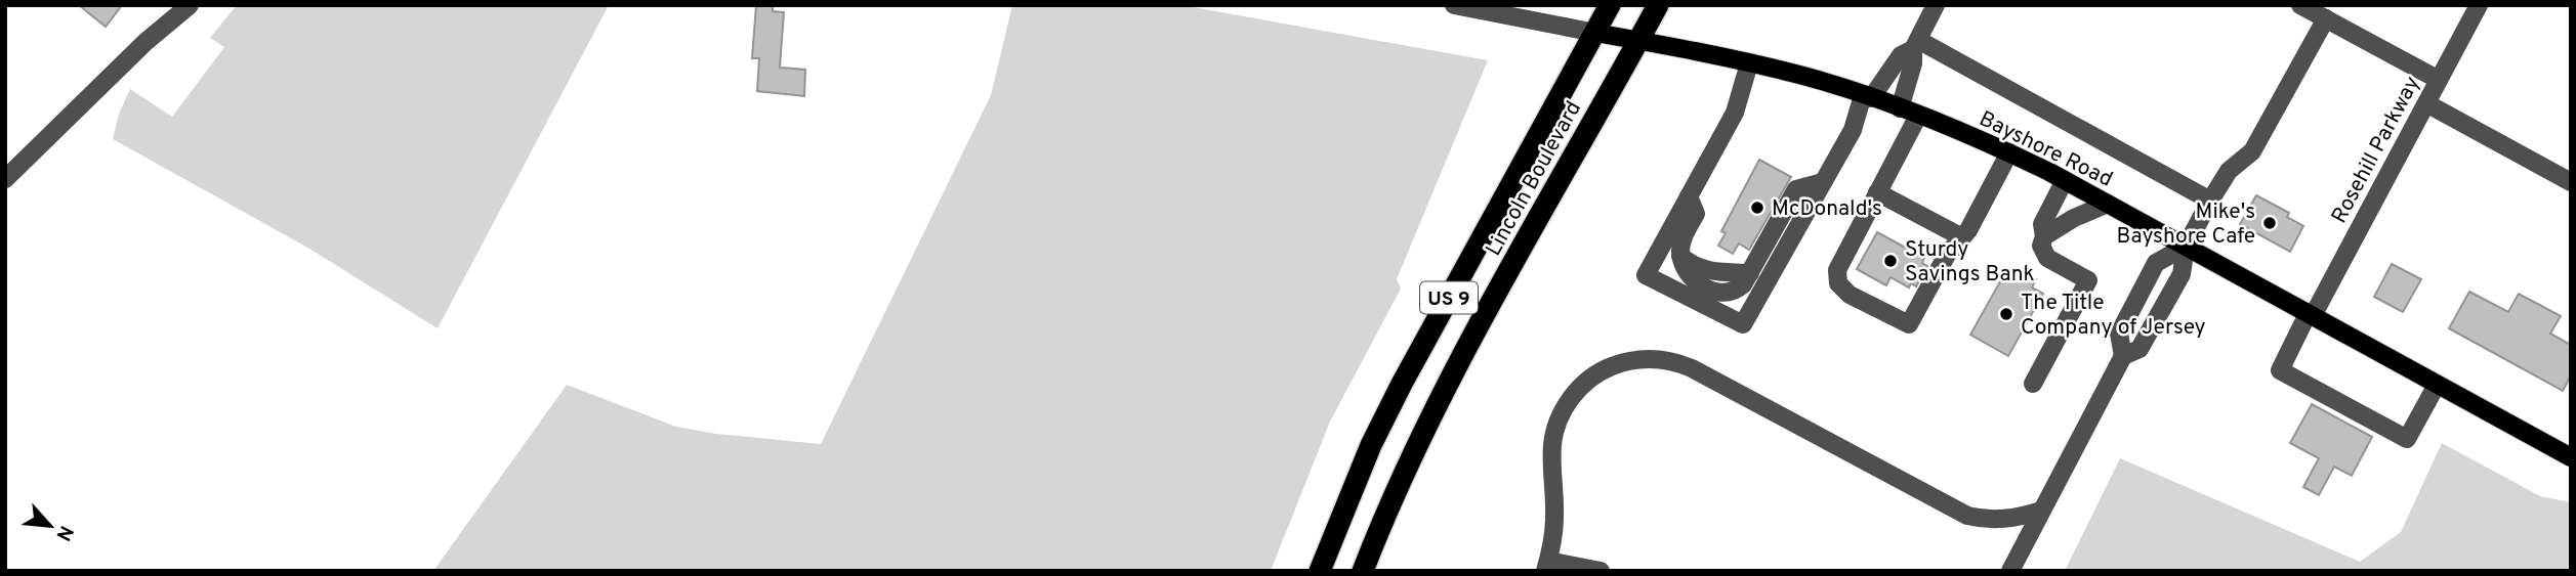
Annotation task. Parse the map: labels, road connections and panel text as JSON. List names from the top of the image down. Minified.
{"streets":{"highway":["Lincoln Boulevard","US 9"],"main road":["Bayshore Road"],"street":["Rosehill Parkway"]},"crossings":[["Bayshore Road","Rosehill Parkway"],["Bayshore Road","Lincoln Boulevard"]],"places":["McDonald's","Mike's Bayshore Cafe","Sturdy Savings Bank","The Title Company of Jersey"],"north":"bottom right"}
